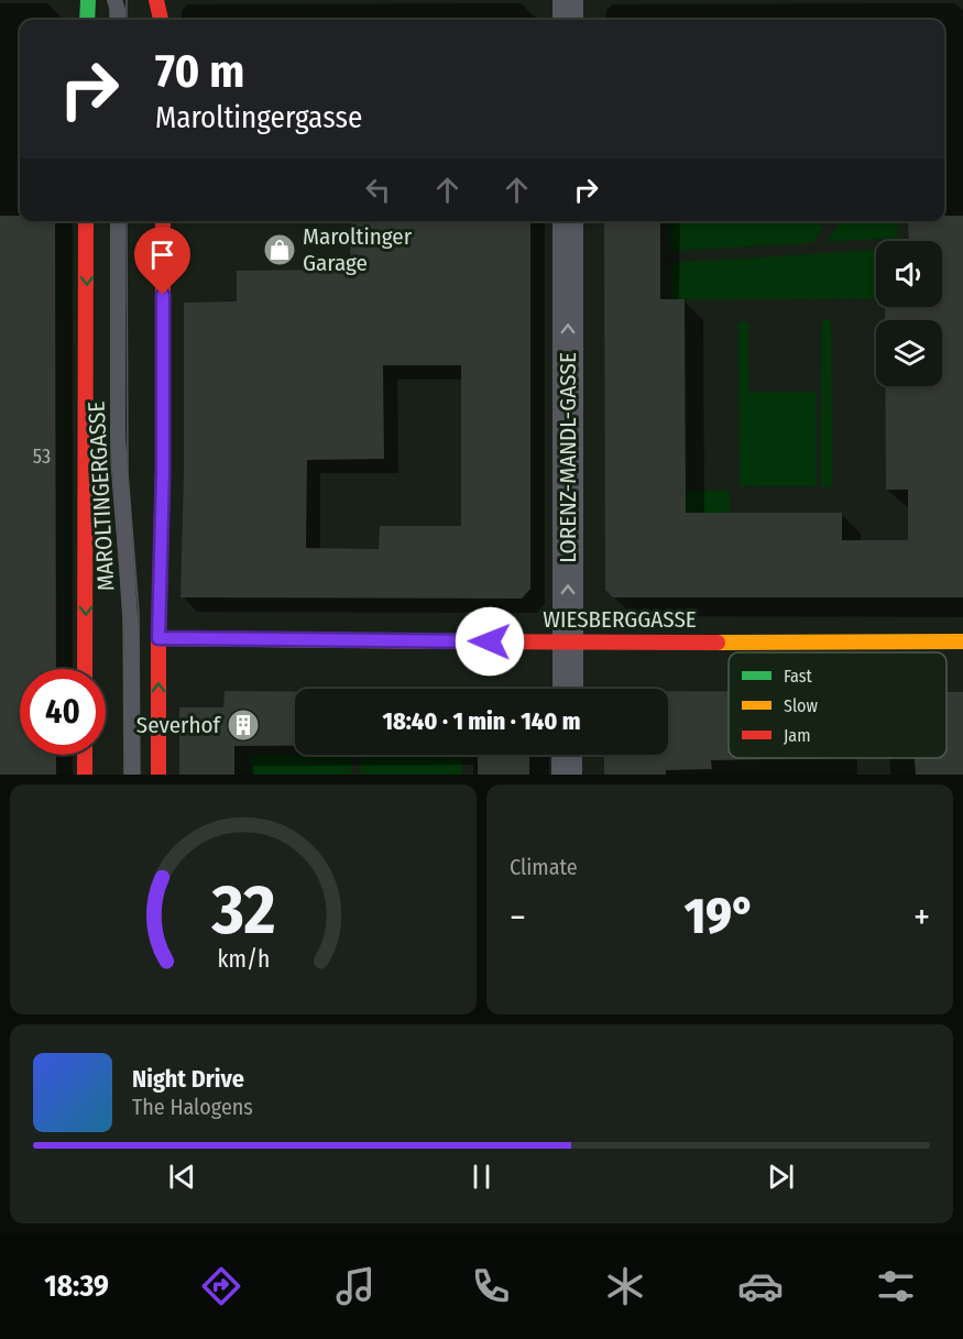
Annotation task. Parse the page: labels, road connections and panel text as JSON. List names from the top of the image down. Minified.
{"streets":{"main road":["MAROLTINGERGASSE","WIESBERGGASSE"],"street":["LORENZ-MANDL-GASSE"]},"crossings":[["LORENZ-MANDL-GASSE","WIESBERGGASSE"]],"one_way":["LORENZ-MANDL-GASSE"],"places":{"shop":["Maroltinger Garage"],"building":["Severhof"]},"house_numbers":["53"],"legend":["Fast","Slow","Jam"],"page":{"turn":["70 m","Maroltingergasse"],"limit":"40","trip":"18:40 · 1 min · 140 m","tile":"Climate","heat":["−","19°","+"],"song":["Night Drive","The Halogens"],"tabs":"18:39","gauge":["32","km/h"]}}
